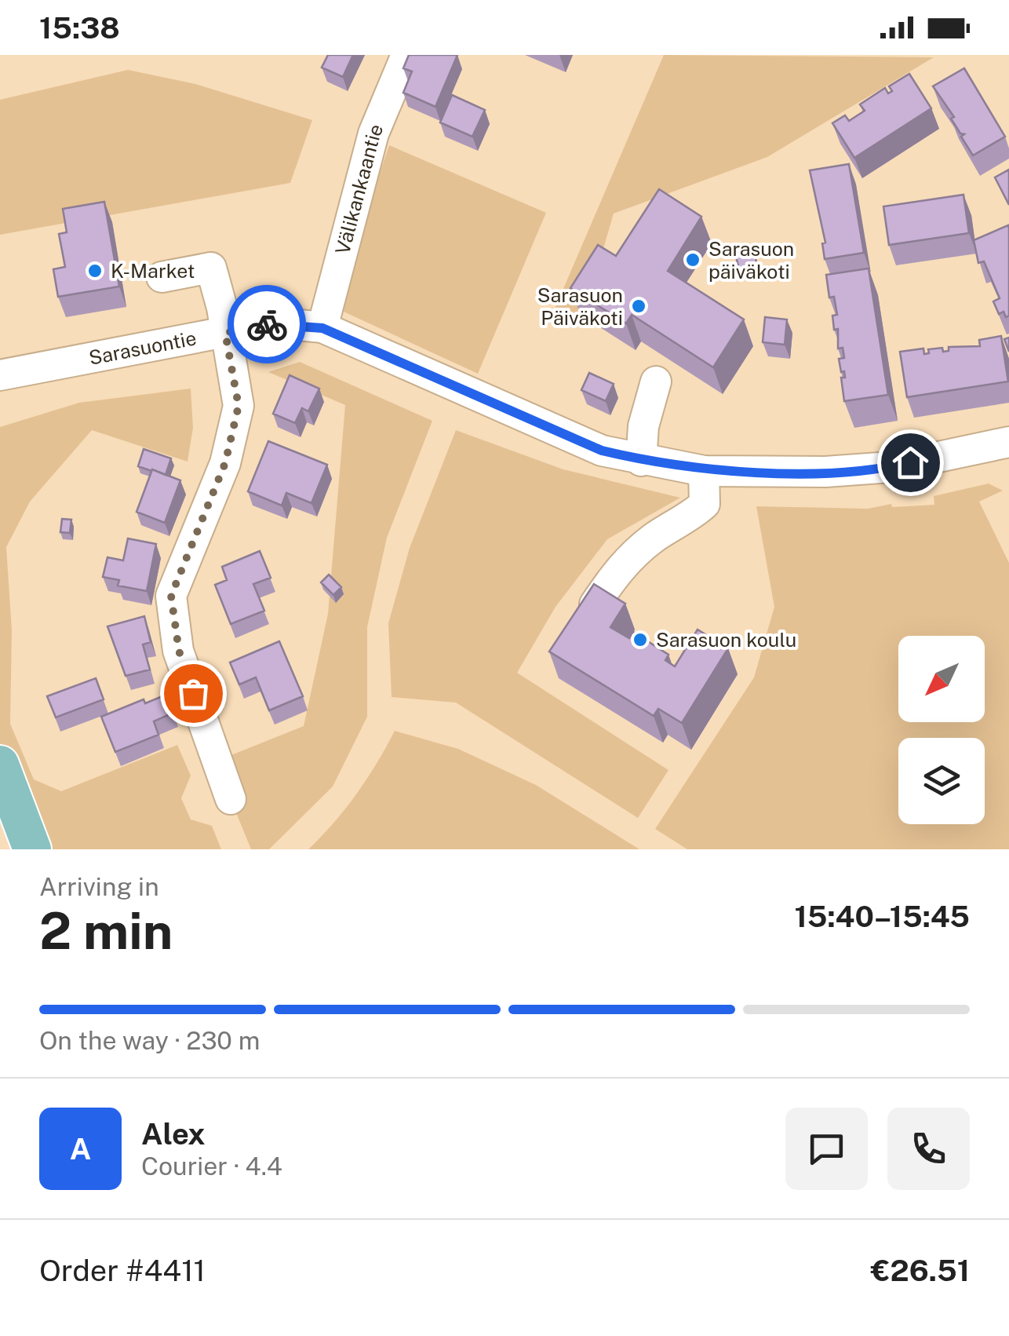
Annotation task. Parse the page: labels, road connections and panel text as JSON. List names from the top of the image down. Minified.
{"streets":{"street":["Välikankaantie","Sarasuontie"]},"crossings":[["Välikankaantie","Sarasuontie"]],"places":["Sarasuon päiväkoti","K-Market","Sarasuon Päiväkoti","Sarasuon koulu"],"north":"bottom left","page":{"status":"15:38","heading":["2 min","Arriving in","15:40–15:45"],"panel":["Alex","Courier · 4.4","Order #4411","€26.51"],"bar":"On the way · 230 m","round":"A"}}
